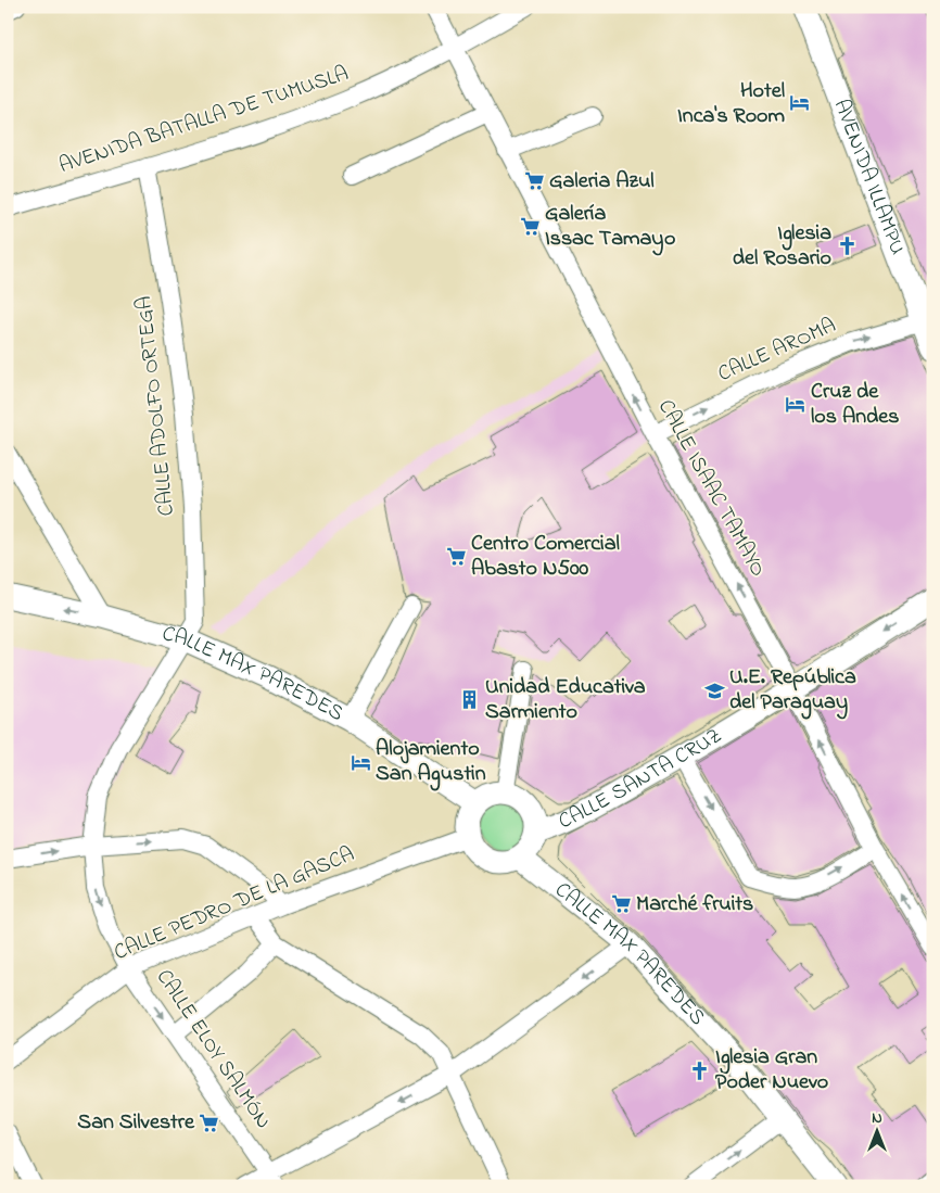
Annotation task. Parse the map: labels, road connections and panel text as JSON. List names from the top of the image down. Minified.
{"streets":{"main road":["AVENIDA ILLAMPU","CALLE MAX PAREDES","CALLE SANTA CRUZ"],"street":["AVENIDA BATALLA DE TUMUSLA","CALLE AROMA","CALLE ADOLFO ORTEGA","CALLE ISAAC TAMAYO","CALLE PEDRO DE LA GASCA","CALLE ELOY SALMÓN"]},"crossings":[["AVENIDA BATALLA DE TUMUSLA","CALLE ADOLFO ORTEGA"],["AVENIDA BATALLA DE TUMUSLA","CALLE ISAAC TAMAYO"],["AVENIDA ILLAMPU","CALLE AROMA"],["CALLE AROMA","CALLE ISAAC TAMAYO"],["CALLE ADOLFO ORTEGA","CALLE MAX PAREDES"],["CALLE ADOLFO ORTEGA","CALLE ELOY SALMÓN"],["CALLE ISAAC TAMAYO","CALLE SANTA CRUZ"],["CALLE MAX PAREDES","CALLE SANTA CRUZ"],["CALLE MAX PAREDES","CALLE PEDRO DE LA GASCA"],["CALLE MAX PAREDES","CALLE ELOY SALMÓN"],["CALLE SANTA CRUZ","CALLE PEDRO DE LA GASCA"],["CALLE PEDRO DE LA GASCA","CALLE ELOY SALMÓN"]],"one_way":["CALLE AROMA","CALLE ISAAC TAMAYO","CALLE SANTA CRUZ"],"places":{"hotel":["Hotel Inca's Room","Cruz de los Andes","Alojamiento San Agustin"],"supermarket":["Galeria Azul","Galería Issac Tamayo","Centro Comercial Abasto N500","Marché fruits","San Silvestre"],"church":["Iglesia del Rosario","Iglesia Gran Poder Nuevo"],"school or university":["U.E. República del Paraguay"],"building":["Unidad Educativa Sarmiento"]},"north":"top"}
